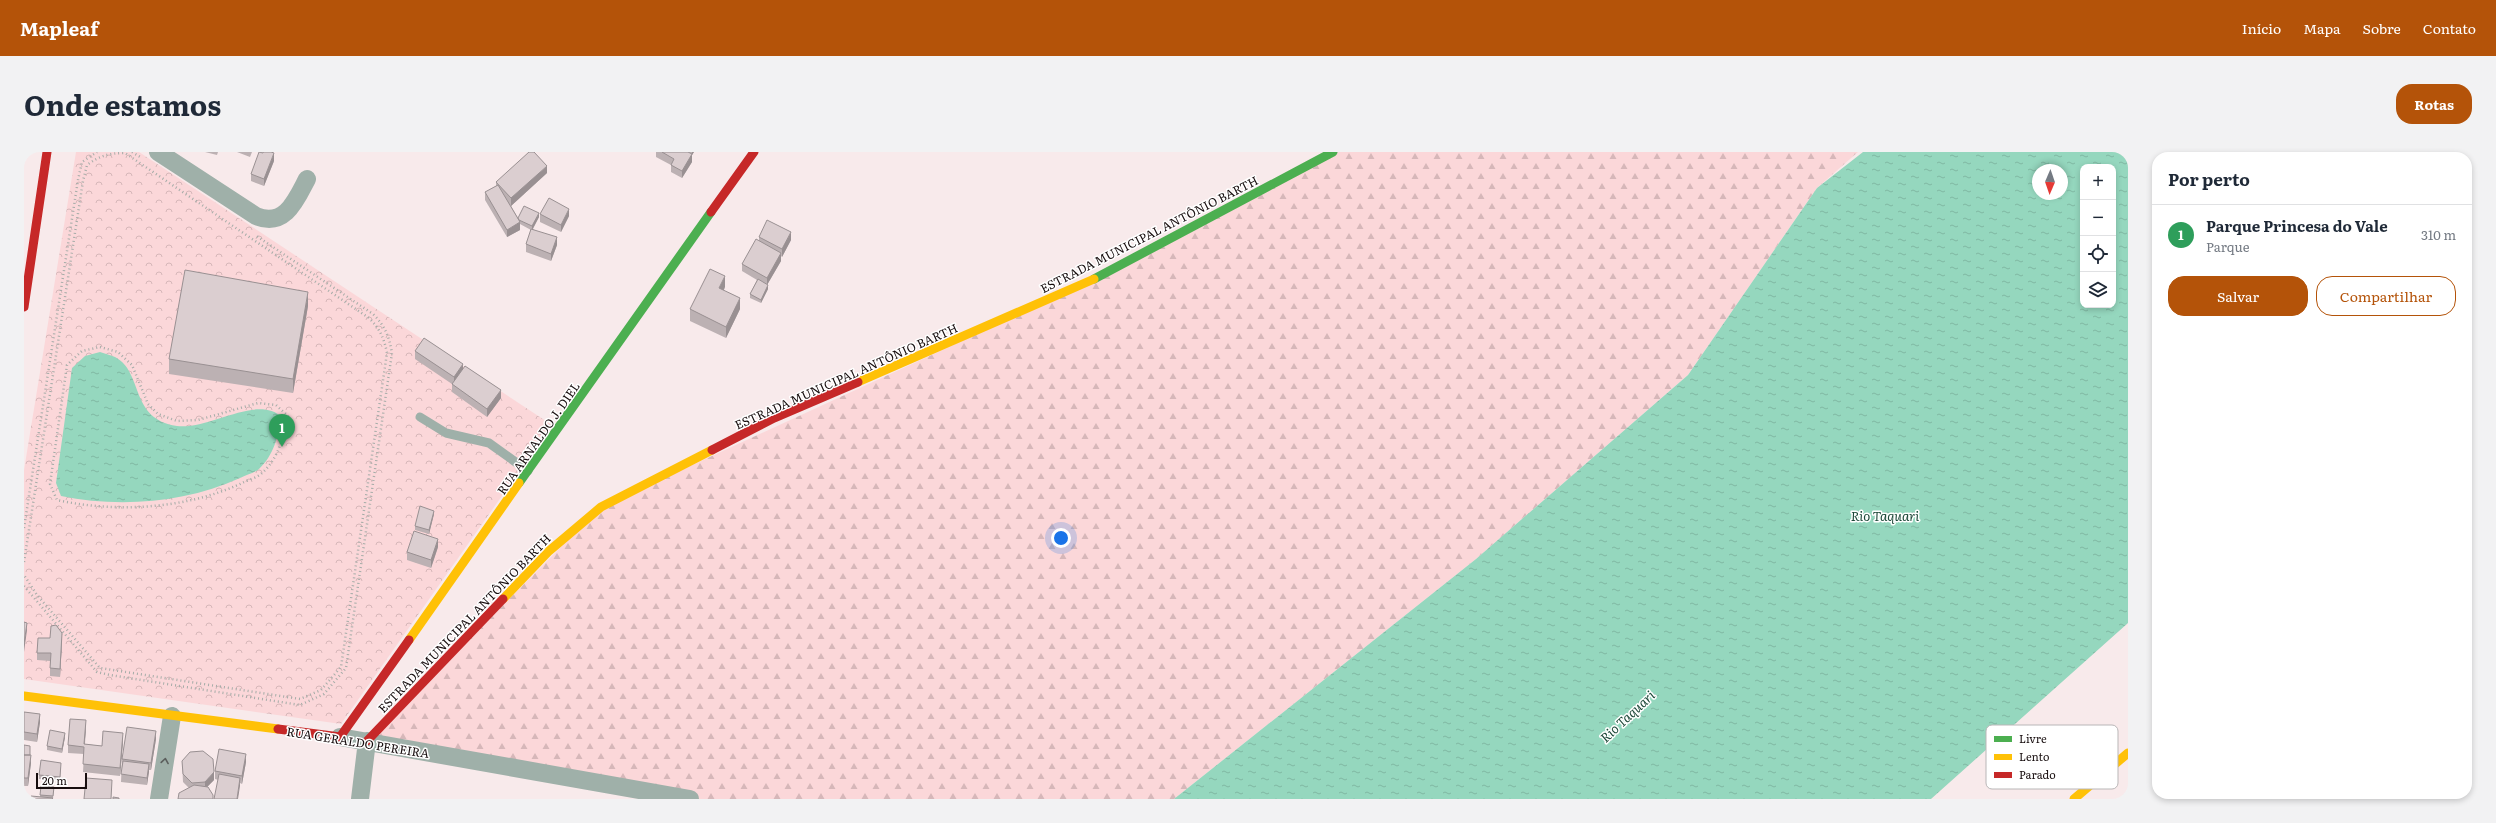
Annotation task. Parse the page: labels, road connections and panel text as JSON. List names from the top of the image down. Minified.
{"streets":{"street":["ESTRADA MUNICIPAL ANTÔNIO BARTH","RUA ARNALDO J. DIEL","RUA GERALDO PEREIRA"]},"crossings":[["ESTRADA MUNICIPAL ANTÔNIO BARTH","RUA GERALDO PEREIRA"],["RUA ARNALDO J. DIEL","RUA GERALDO PEREIRA"]],"water":["Rio Taquari"],"legend":["Livre","Lento","Parado"],"scale_bar":"20 m","north":"bottom","page":{"header":"Mapleaf","nav":["Início","Mapa","Sobre","Contato"],"title":"Onde estamos","buttons":["Rotas",["Salvar","Compartilhar"]],"heading":"Por perto","map_buttons":["+","−"],"list":[{"mark":"1","name":"Parque Princesa do Vale","note":"Parque","value":"310 m"}],"pins":"1","scale":"20 m"}}
